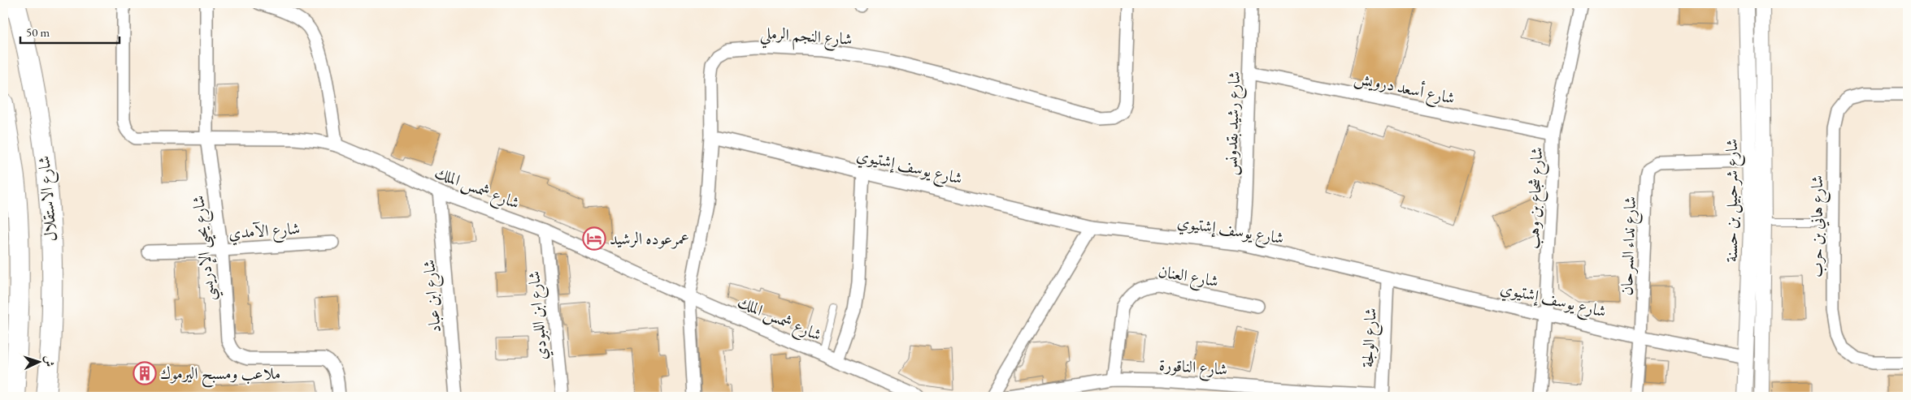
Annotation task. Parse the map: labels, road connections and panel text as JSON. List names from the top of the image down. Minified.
{"streets":{"highway":["شارع الاستقلال"],"street":["شارع النجم الرملي","شارع أسعد درويش","شارع رشيد بقدونس","شارع يوسف إشتيوي","شارع شمس الملك","شارع شجاع بن وهب","شارع شرحبيل بن حسنة","شارع هاني بن حرب","شارع الآمدي","شارع نداء السرحان","شارع يحيى الإدريسي","شارع العنان","شارع ابن عباد","شارع ابن اللبودي","شارع الولجة","شارع الناقورة"]},"crossings":[["شارع النجم الرملي","شارع يوسف إشتيوي"],["شارع النجم الرملي","شارع شمس الملك"],["شارع أسعد درويش","شارع رشيد بقدونس"],["شارع أسعد درويش","شارع شجاع بن وهب"],["شارع رشيد بقدونس","شارع يوسف إشتيوي"],["شارع يوسف إشتيوي","شارع شجاع بن وهب"],["شارع يوسف إشتيوي","شارع شرحبيل بن حسنة"],["شارع يوسف إشتيوي","شارع نداء السرحان"],["شارع يوسف إشتيوي","شارع الولجة"],["شارع شمس الملك","شارع يحيى الإدريسي"],["شارع شمس الملك","شارع ابن عباد"],["شارع شمس الملك","شارع ابن اللبودي"],["شارع شرحبيل بن حسنة","شارع نداء السرحان"],["شارع الآمدي","شارع يحيى الإدريسي"],["شارع العنان","شارع الناقورة"],["شارع الولجة","شارع الناقورة"]],"places":{"hotel":["عمرعوده الرشيد"],"building":["ملاعب ومسبح اليرموك"]},"scale_bar":"50 m","north":"right"}
